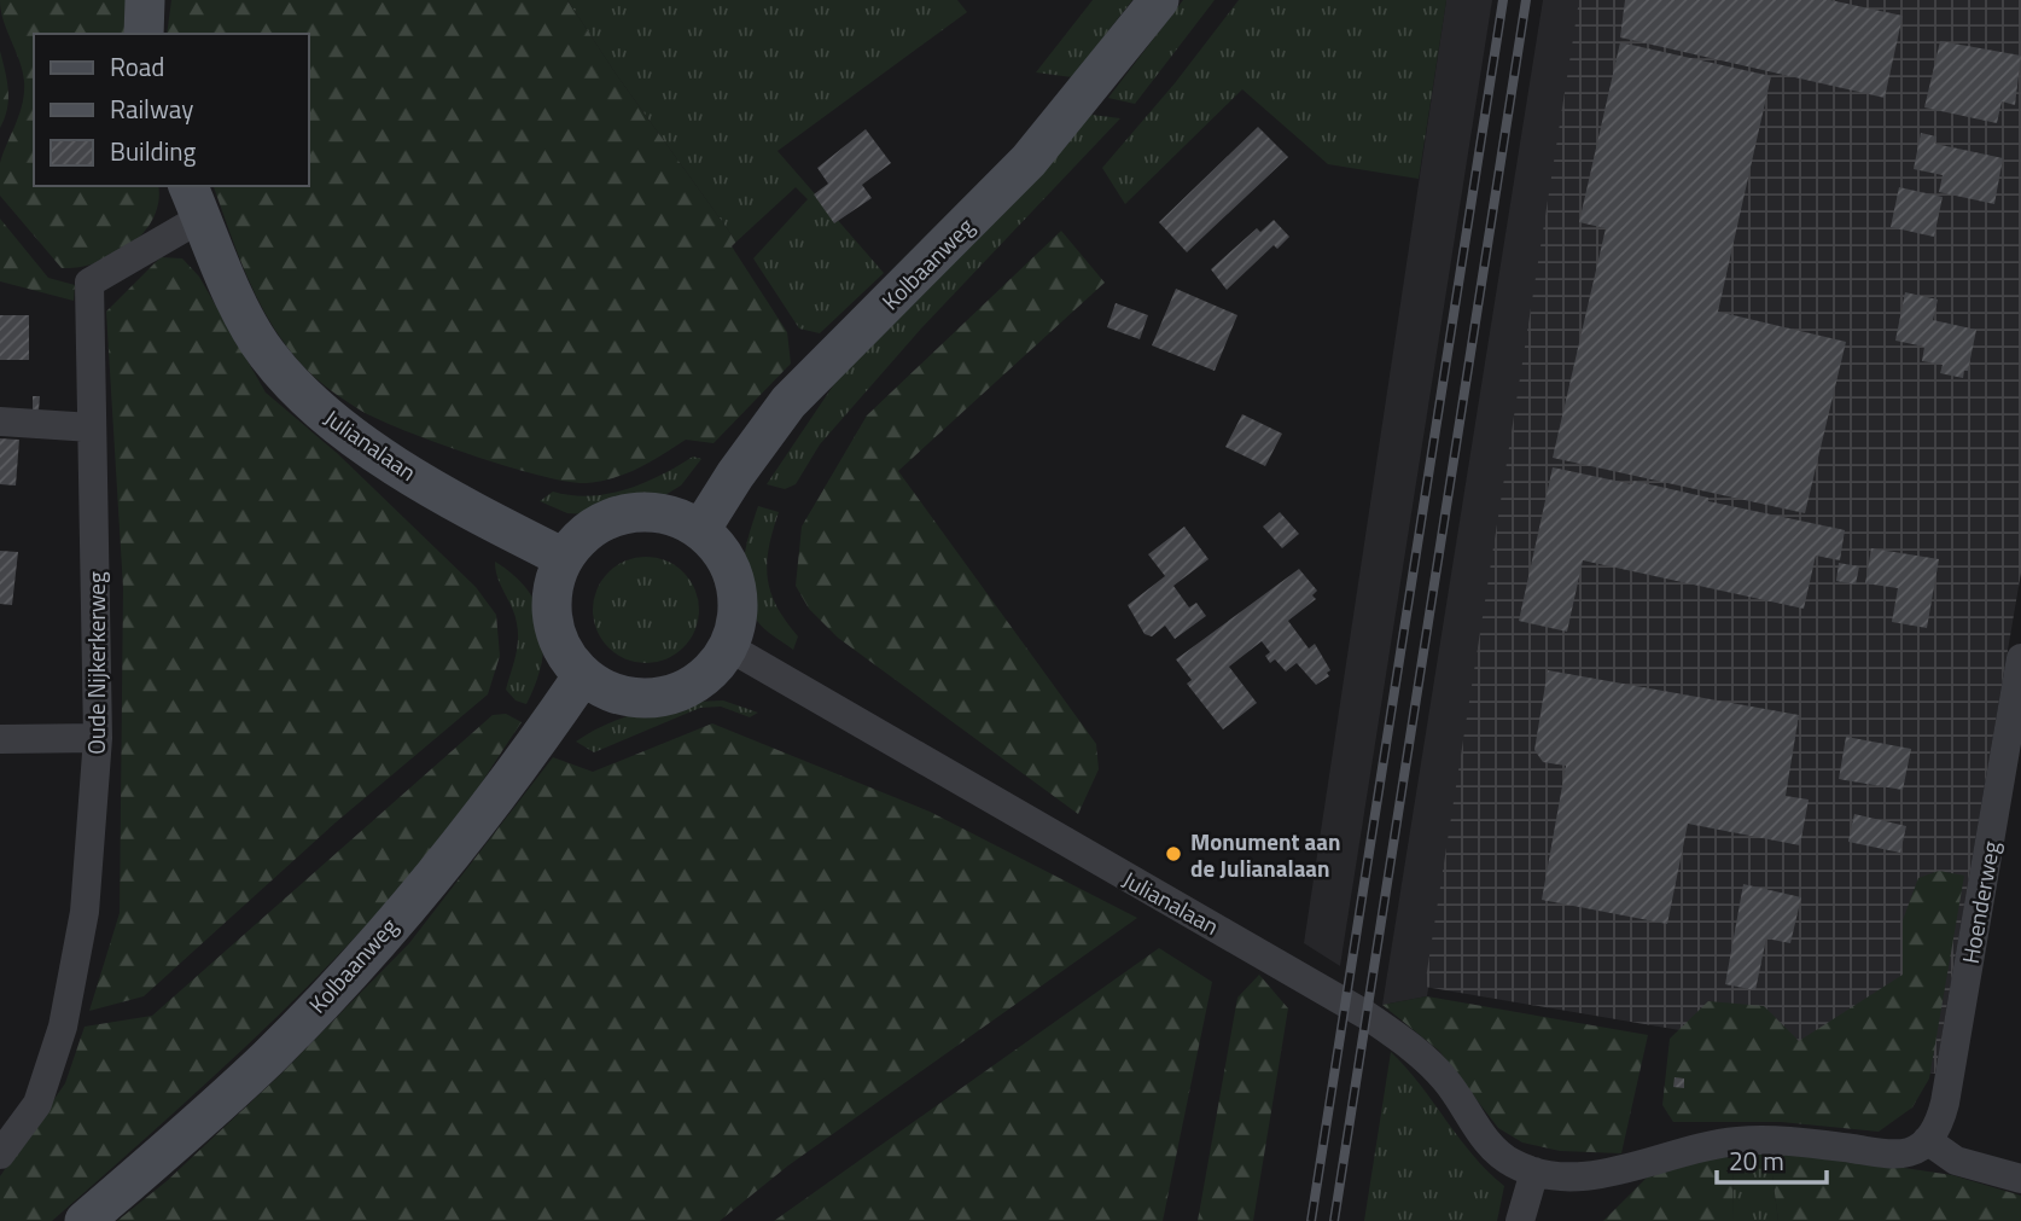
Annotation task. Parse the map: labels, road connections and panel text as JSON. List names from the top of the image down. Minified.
{"streets":{"street":["Kolbaanweg","Julianalaan","Oude Nijkerkerweg","Hoenderweg"]},"crossings":[["Kolbaanweg","Julianalaan"],["Julianalaan","Oude Nijkerkerweg"],["Julianalaan","Hoenderweg"]],"places":["Monument aan de Julianalaan"],"legend":["Road","Railway","Building"],"scale_bar":"20 m"}
